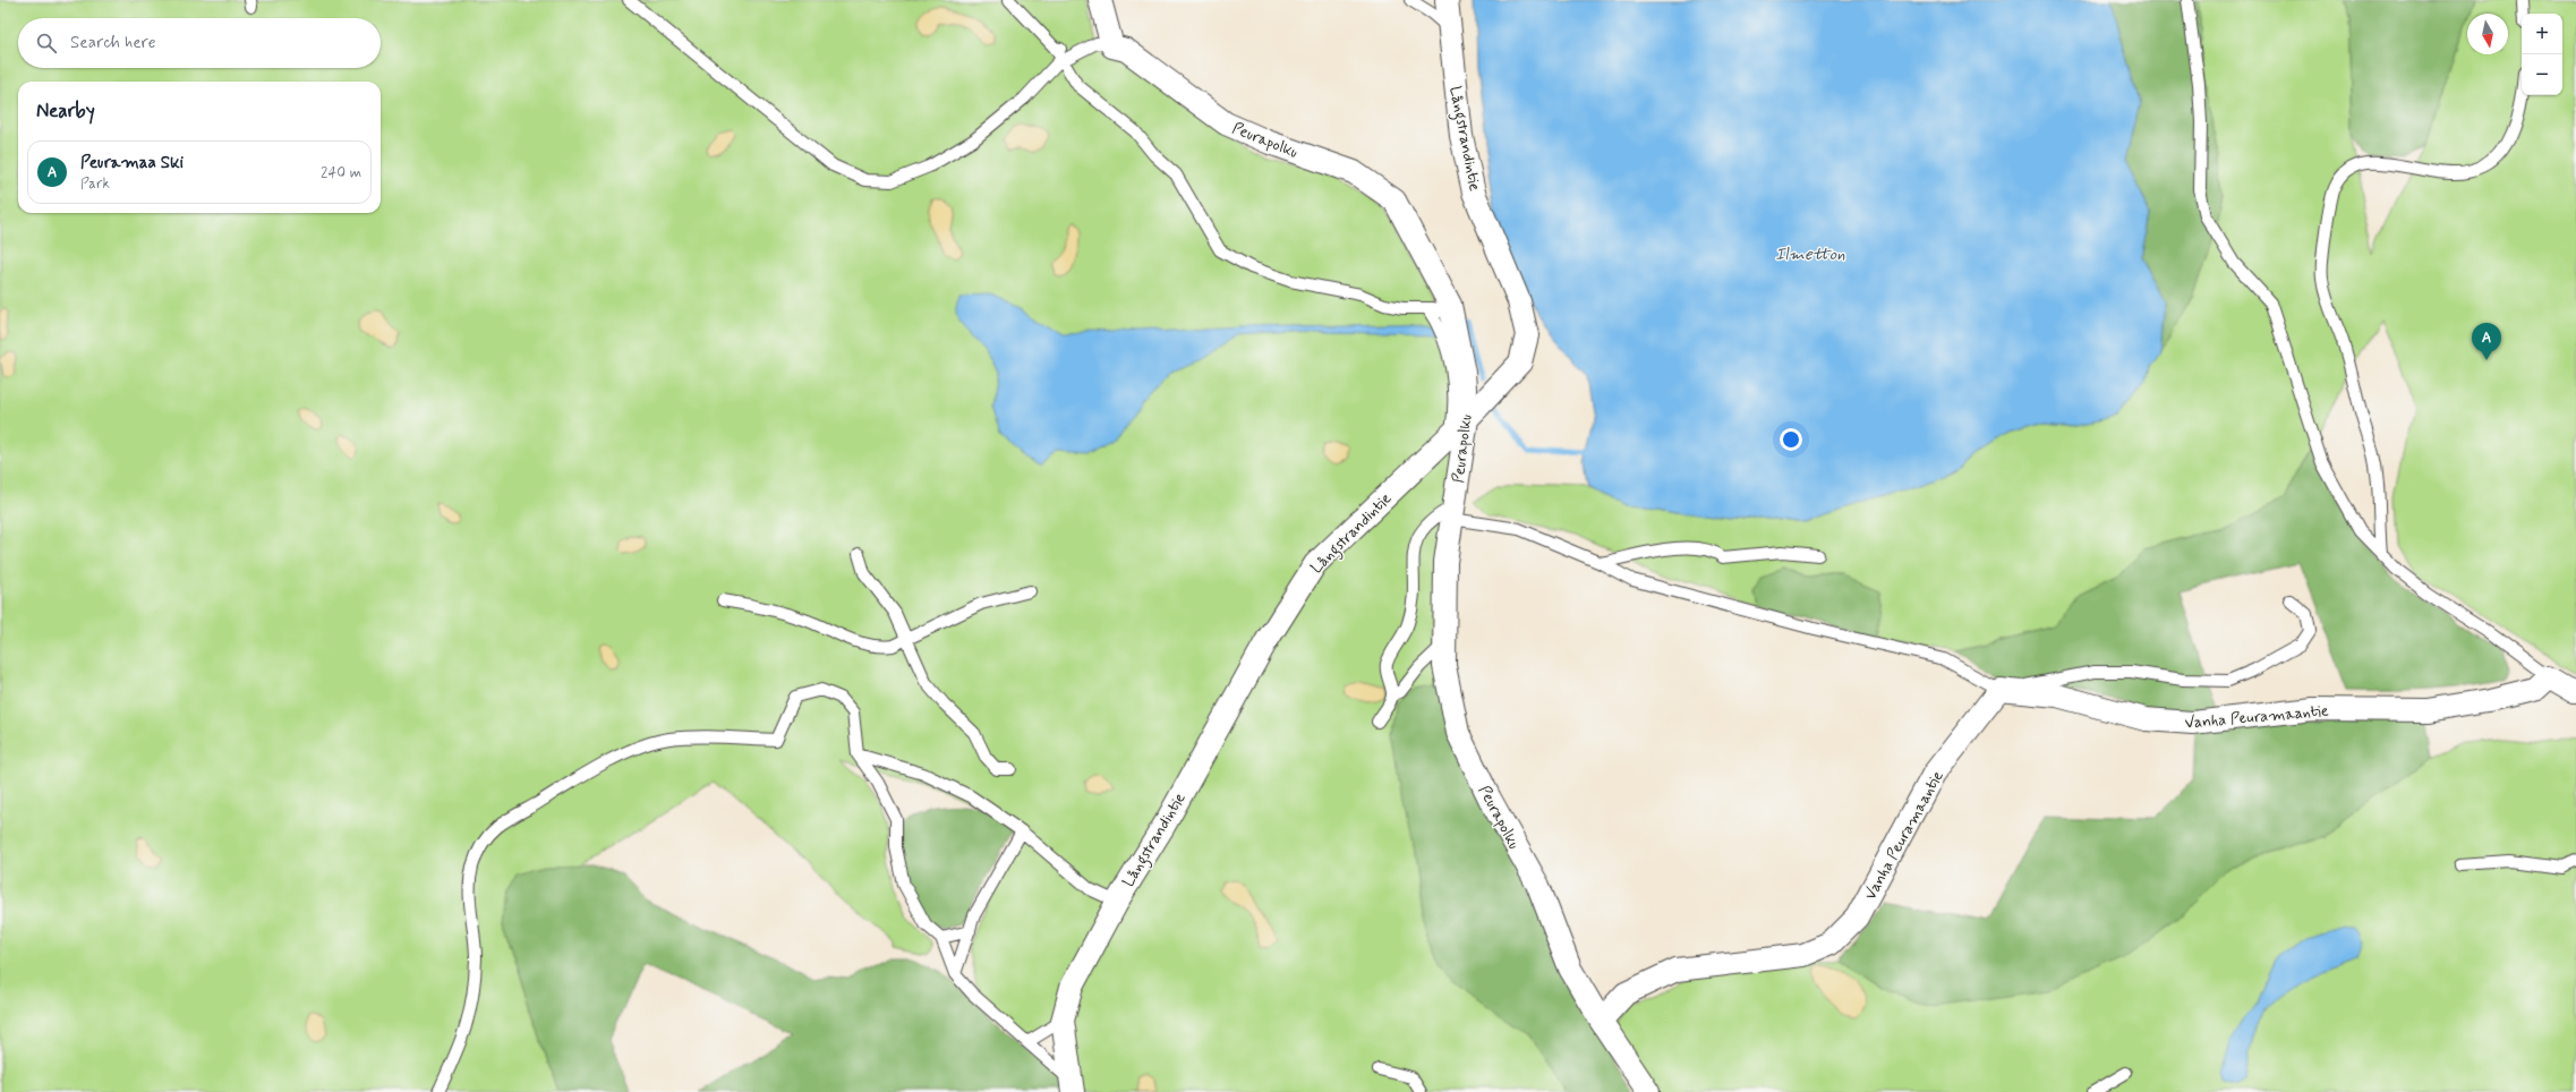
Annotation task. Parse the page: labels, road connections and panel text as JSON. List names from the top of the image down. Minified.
{"streets":{"street":["Långstrandintie","Peurapolku","Vanha Peuramaantie"]},"crossings":[["Långstrandintie","Peurapolku"],["Peurapolku","Vanha Peuramaantie"]],"water":["Ilmetton"],"north":"bottom","page":{"map_buttons":["+","−"],"search":"Search here","heading":"Nearby","list":[{"mark":"A","name":"Peuramaa Ski","note":"Park","value":"240 m"}],"pins":"A"}}
